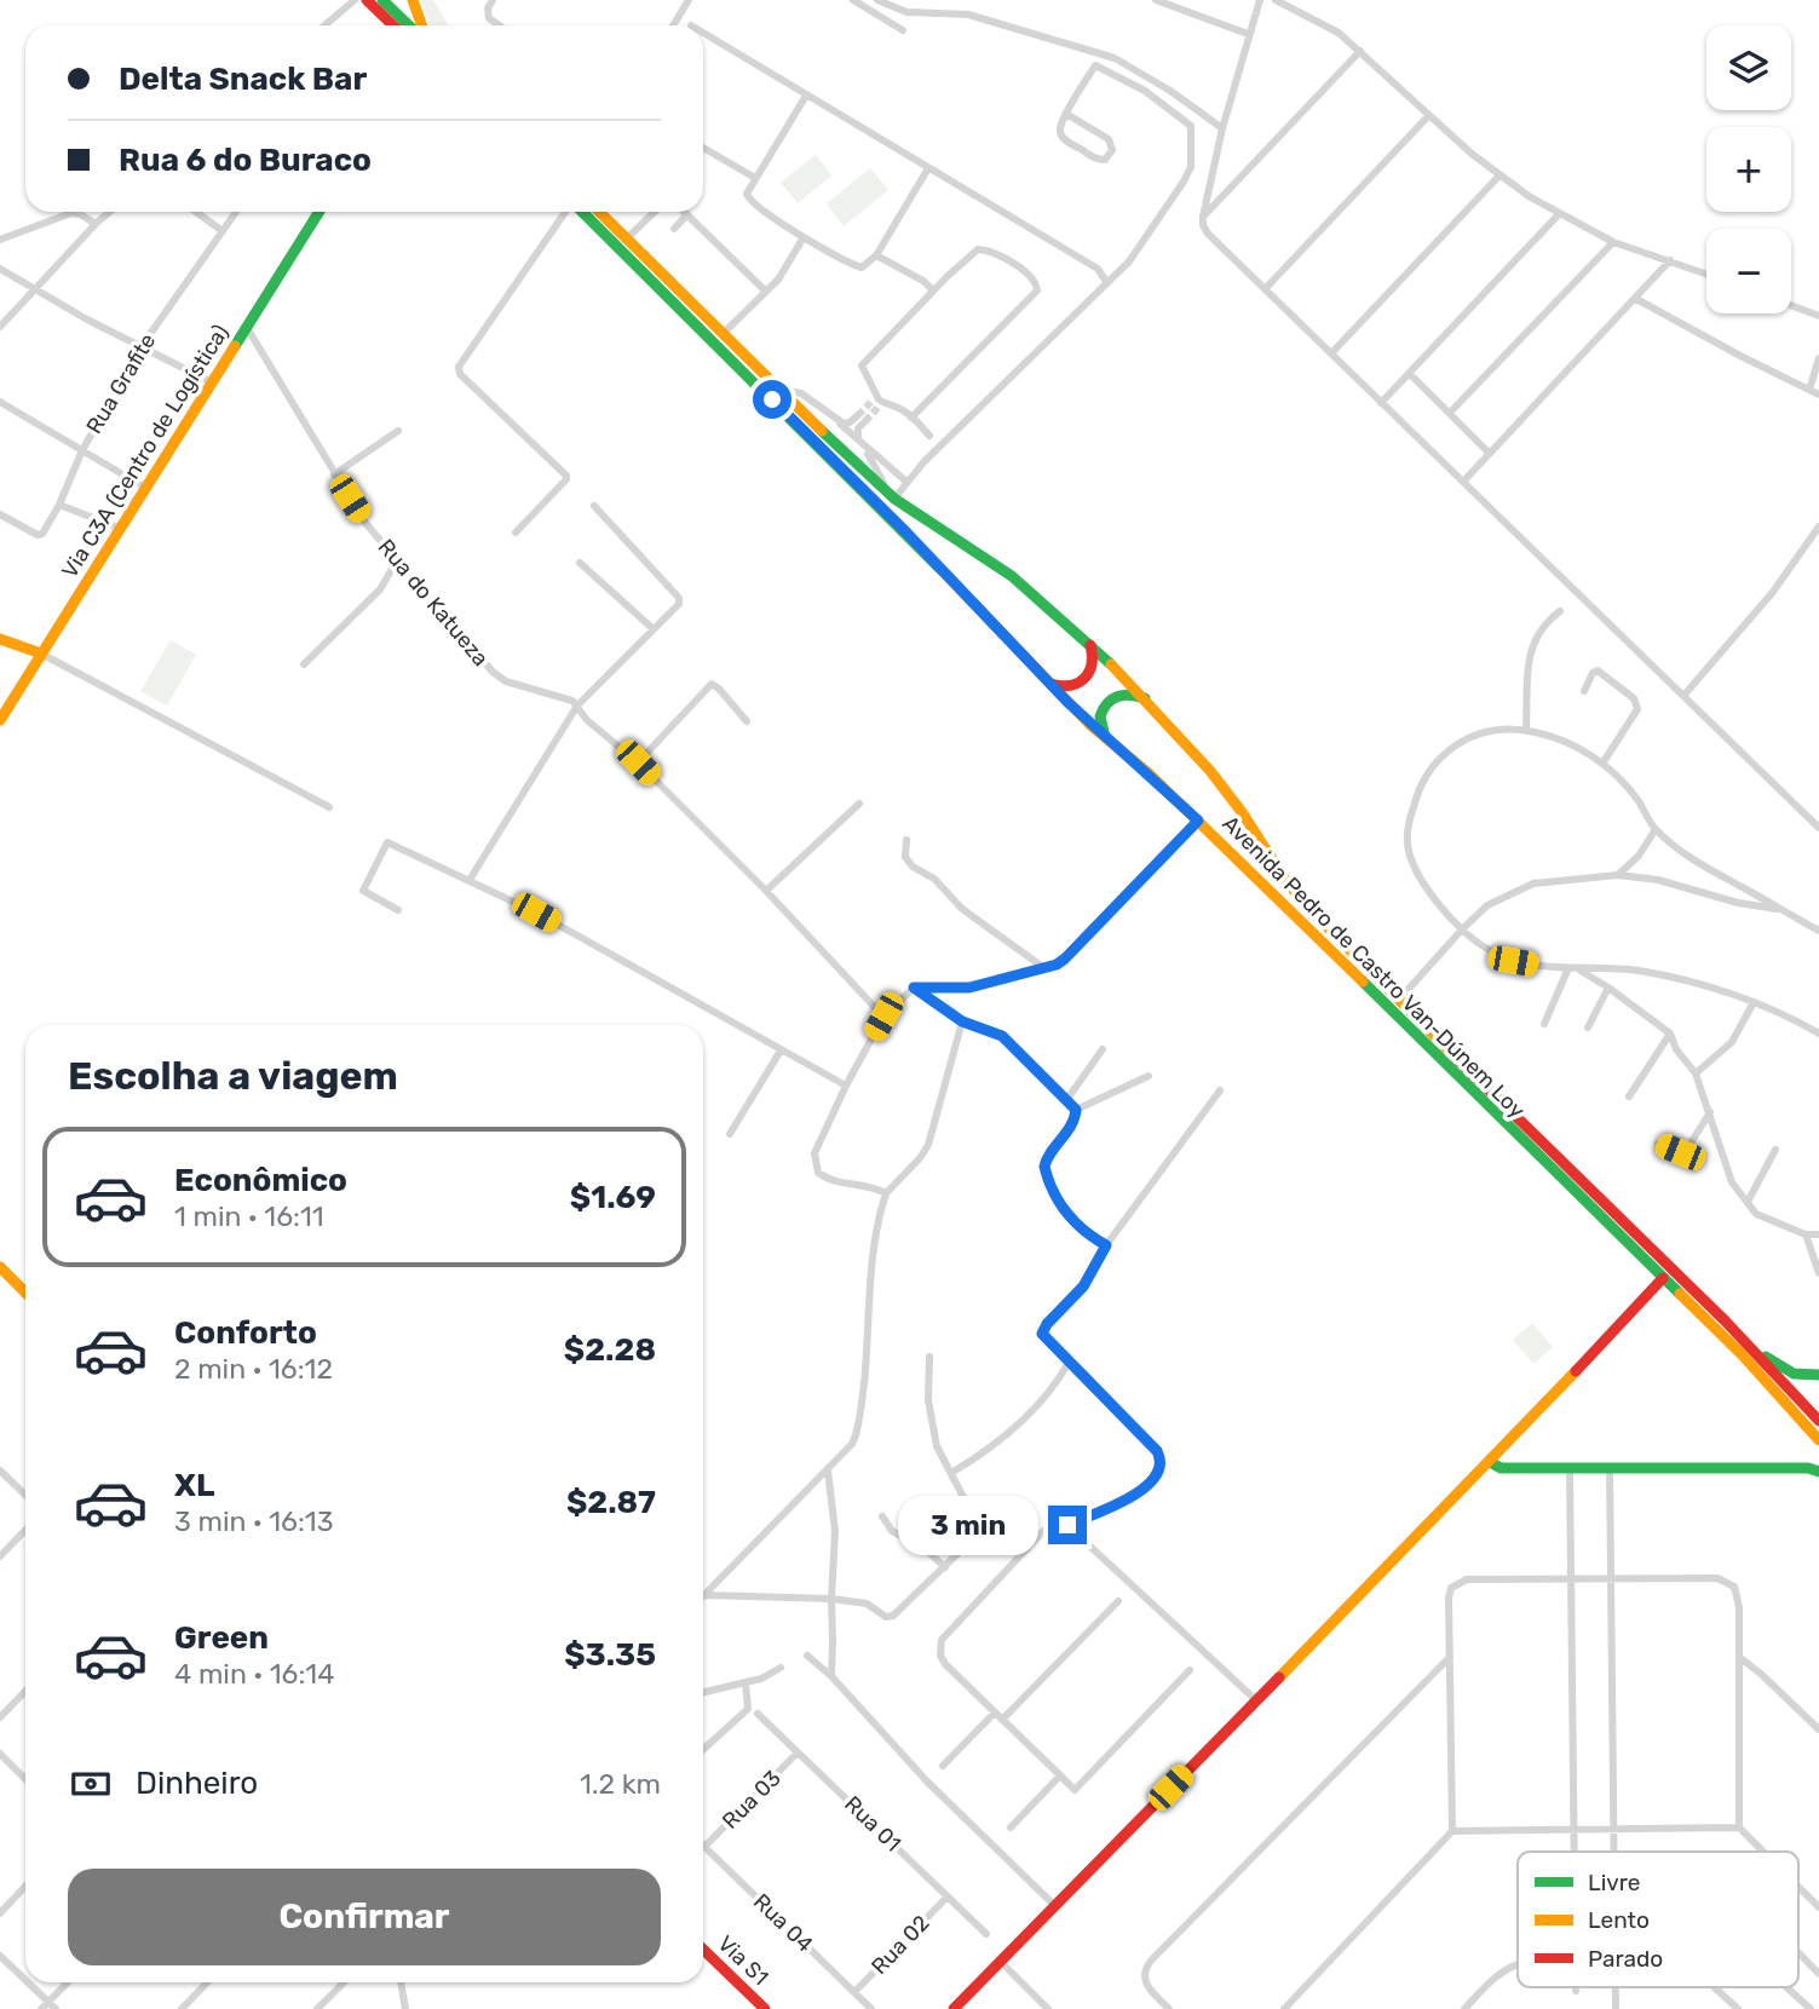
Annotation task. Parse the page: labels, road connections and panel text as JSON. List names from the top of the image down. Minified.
{"streets":{"main road":["Via C3A (Centro de Logística)","Avenida Pedro de Castro Van-Dúnem Loy","Via S1"],"street":["Rua Grafite","Rua do Katueza","Rua 03","Rua 01","Rua 04","Rua 02"]},"crossings":[["Via C3A (Centro de Logística)","Rua do Katueza"],["Rua 03","Rua 01"],["Rua 03","Rua 04"],["Rua 01","Rua 02"],["Rua 04","Rua 02"]],"legend":["Livre","Lento","Parado"],"page":{"map_buttons":["+","−"],"banner":["Delta Snack Bar","Rua 6 do Buraco"],"heading":"Escolha a viagem","list":[{"name":"Econômico","note":"1 min · 16:11","value":"$1.69"},{"name":"Conforto","note":"2 min · 16:12","value":"$2.28"},{"name":"XL","note":"3 min · 16:13","value":"$2.87"},{"name":"Green","note":"4 min · 16:14","value":"$3.35"}],"bubble":"3 min","pay":["Dinheiro","1.2 km"],"buttons":"Confirmar"}}
